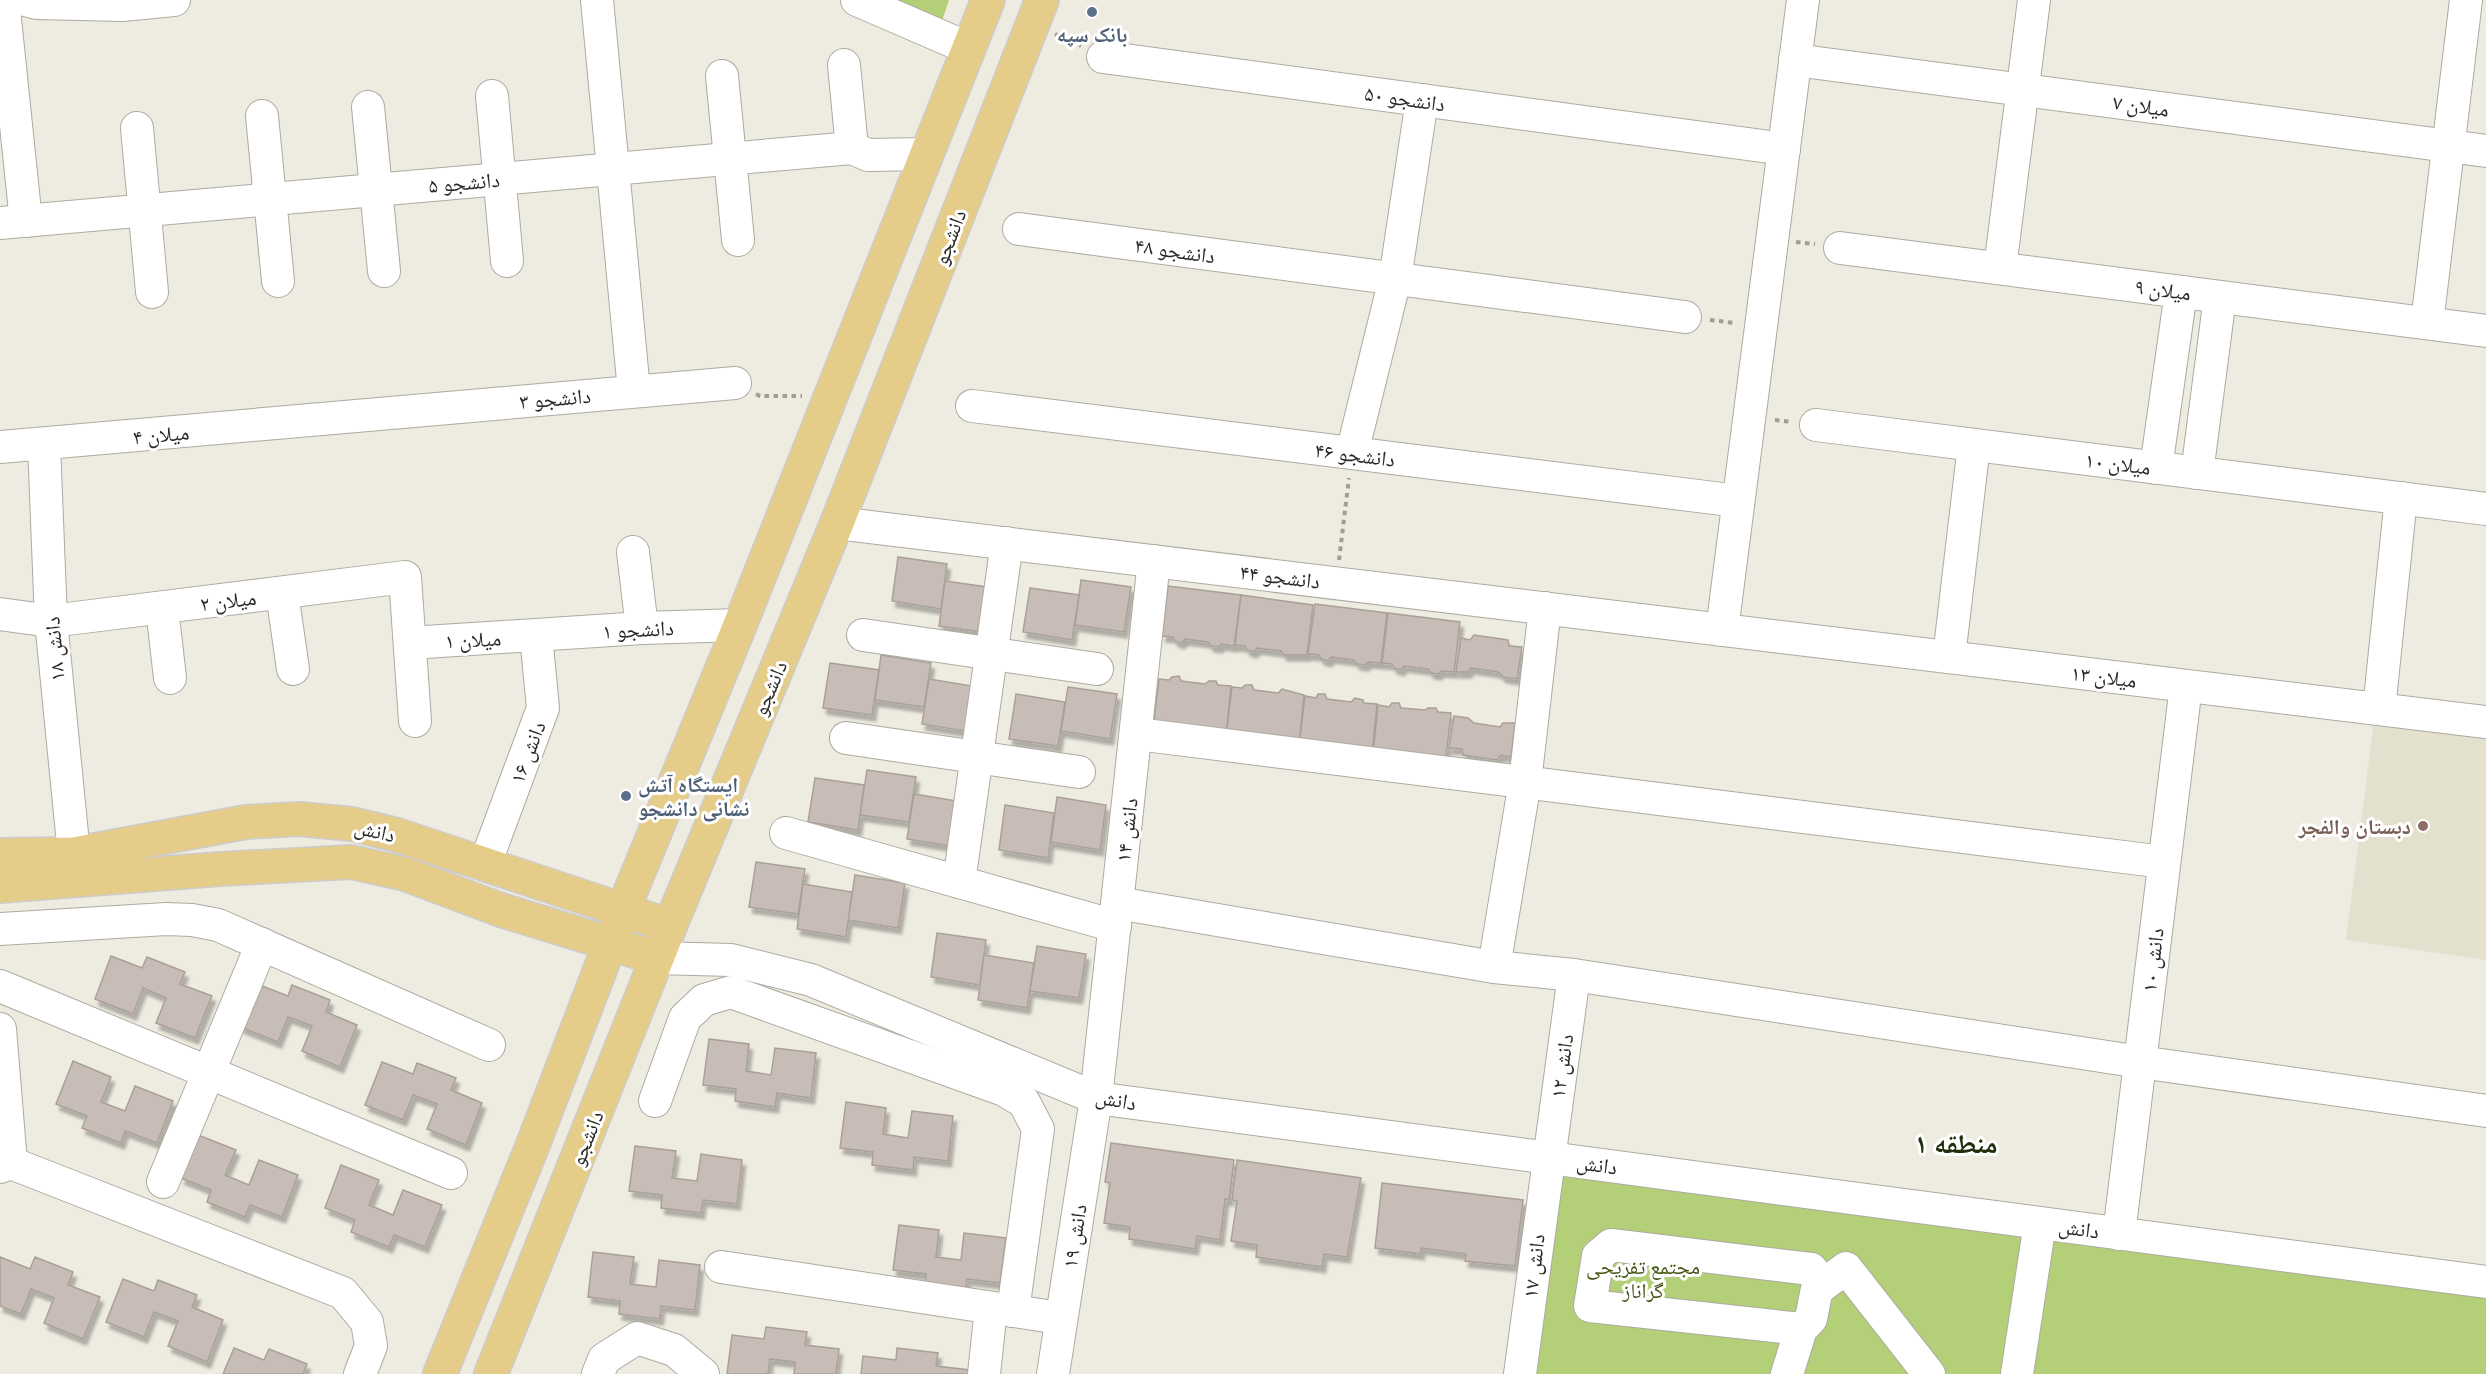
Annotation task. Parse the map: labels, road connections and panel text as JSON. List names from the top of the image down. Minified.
{"streets":{"main road":["دانشجو","دانش"],"street":["دانشجو ۵۰","میلان ۷","دانشجو ۵","دانشجو ۴۸","میلان ۹","دانشجو ۳","میلان ۴","دانشجو ۴۶","میلان ۱۰","دانشجو ۴۴","میلان ۲","دانشجو ۱","میلان ۱","دانش ۱۸","میلان ۱۳","دانش ۱۶","دانش ۱۴","دانش ۱۰","دانش ۱۲","دانش ۱۹","دانش ۱۷"]},"crossings":[["دانشجو","دانشجو ۴۴"],["دانشجو","دانش"],["دانشجو ۳","میلان ۴"],["میلان ۴","دانش ۱۸"],["دانشجو ۴۴","میلان ۱۳"],["دانشجو ۴۴","دانش ۱۴"],["میلان ۲","میلان ۱"],["میلان ۲","دانش ۱۸"],["دانشجو ۱","میلان ۱"],["دانشجو ۱","دانش ۱۶"],["میلان ۱","دانش ۱۶"],["دانش ۱۸","دانش"],["میلان ۱۳","دانش ۱۰"],["دانش ۱۶","دانش"],["دانش","دانش ۱۴"],["دانش","دانش ۱۰"],["دانش","دانش ۱۲"],["دانش","دانش ۱۹"],["دانش","دانش ۱۷"],["دانش ۱۴","دانش ۱۹"],["دانش ۱۲","دانش ۱۷"]],"districts":["منطقه ۱"],"parks":["مجتمع تفریحی گراناز"],"places":["بانک سپه","ایستگاه آتش نشانی دانشجو","دبستان والفجر"]}
